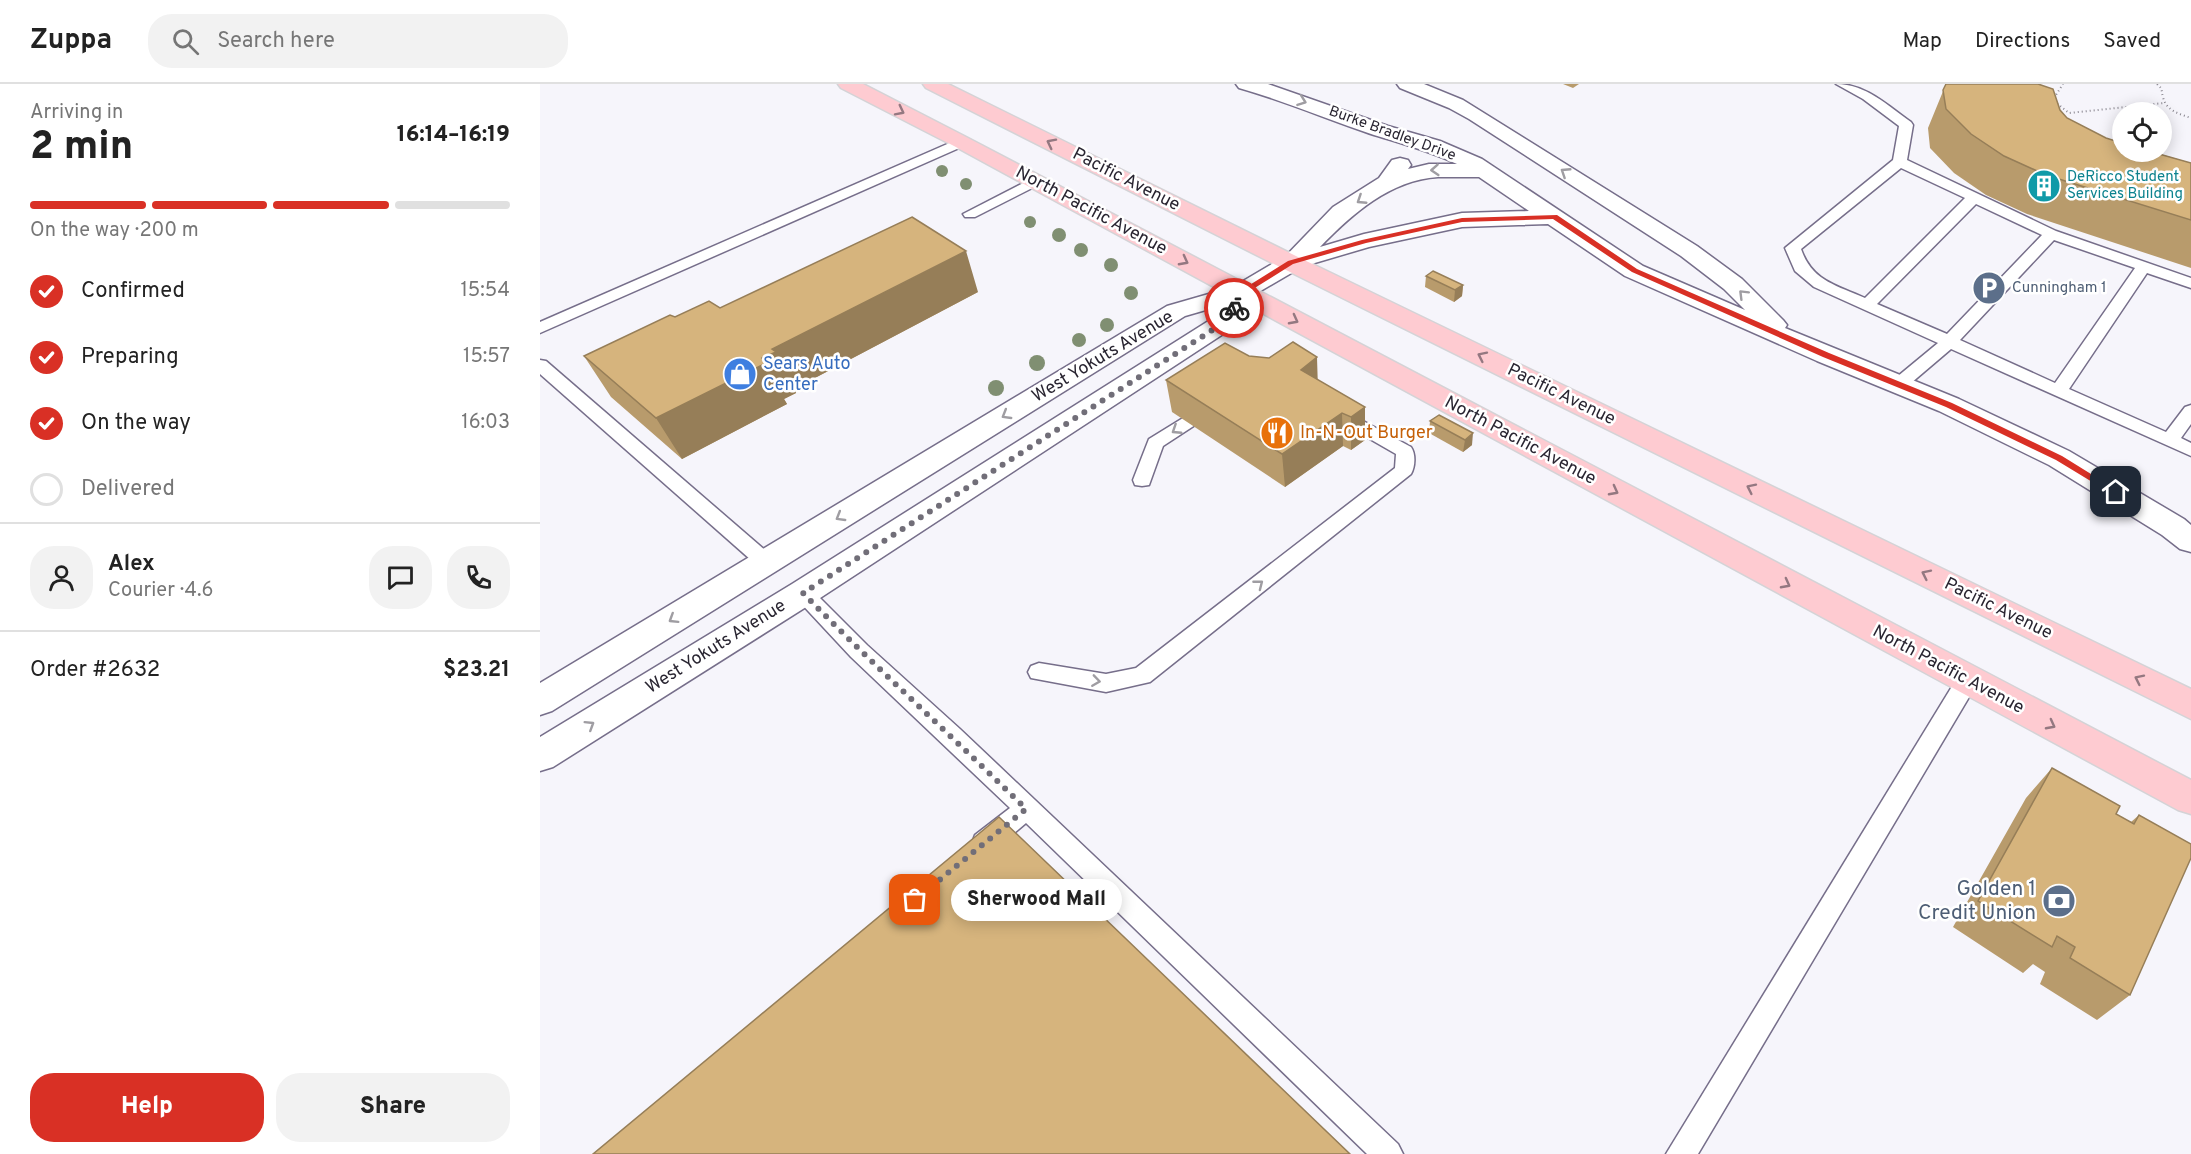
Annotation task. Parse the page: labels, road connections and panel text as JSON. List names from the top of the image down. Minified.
{"streets":{"main road":["Pacific Avenue","North Pacific Avenue"],"street":["Burke Bradley Drive","West Yokuts Avenue"]},"crossings":[["Pacific Avenue","West Yokuts Avenue"],["North Pacific Avenue","West Yokuts Avenue"]],"one_way":["Pacific Avenue","North Pacific Avenue"],"places":{"building":["DeRicco Student Services Building"],"parking":["Cunningham 1"],"shop":["Sears Auto Center"],"restaurant":["In-N-Out Burger"],"other":["Sherwood Mall"],"bank":["Golden 1 Credit Union"]},"page":{"header":"Zuppa","search":"Search here","nav":["Map","Directions","Saved"],"heading":["2 min","Arriving in","16:14–16:19"],"panel":["Alex","Courier · 4.6","Order #2632","$23.21"],"bar":"On the way · 200 m","list":[["Confirmed","15:54"],["Preparing","15:57"],["On the way","16:03"],"Delivered"],"bubble":"Sherwood Mall","buttons":["Help","Share"]}}
